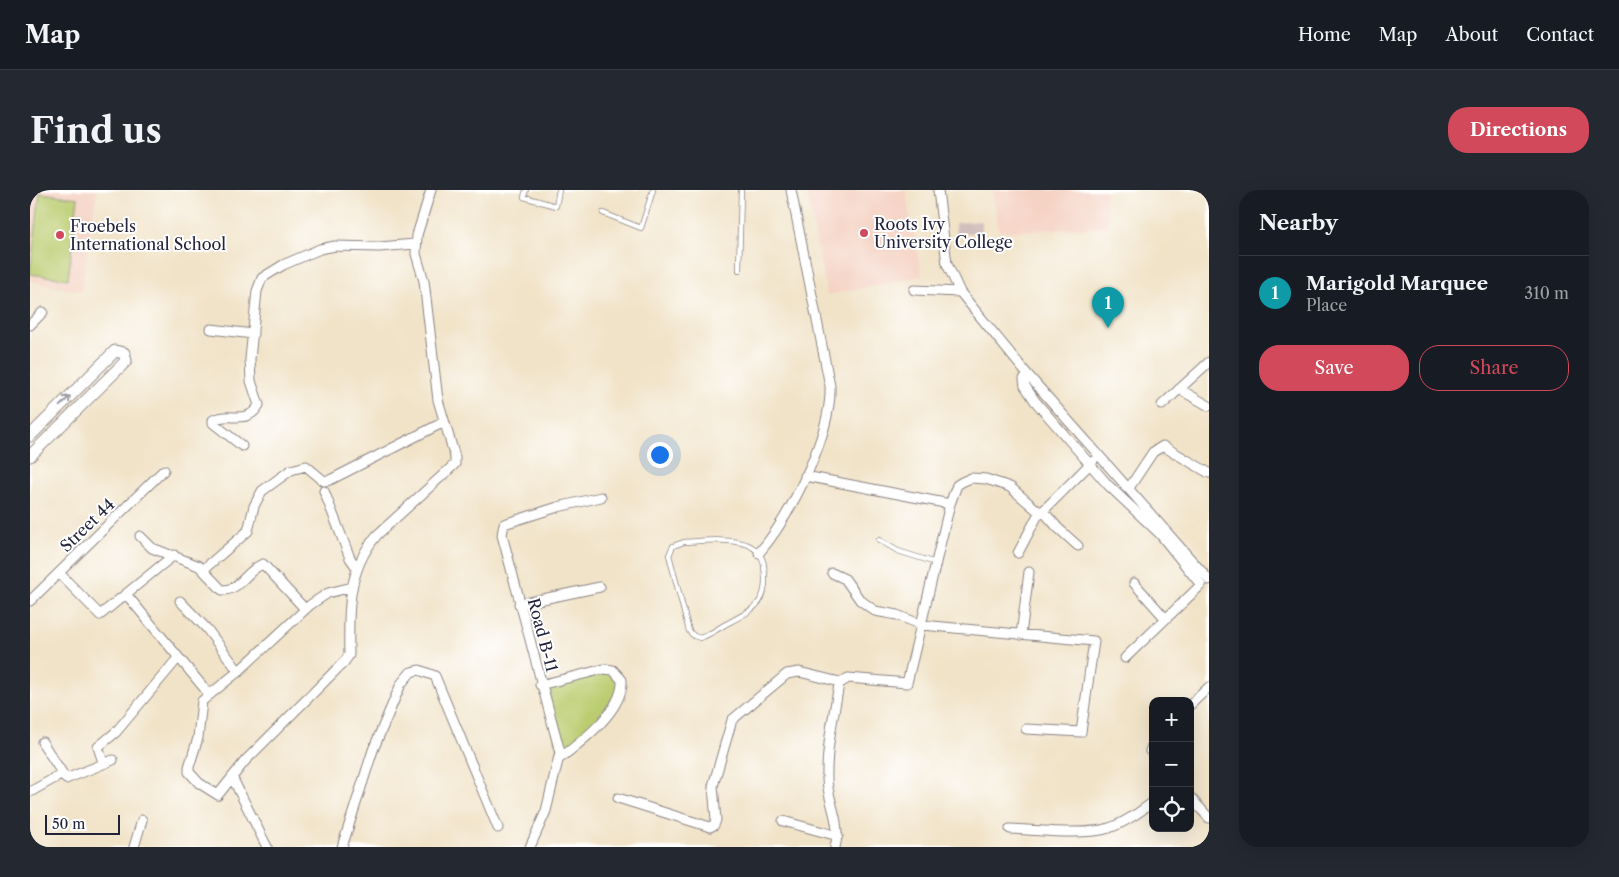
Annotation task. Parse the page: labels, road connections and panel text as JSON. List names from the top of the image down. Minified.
{"streets":{"street":["Street 44","Road B-11"]},"places":["Roots Ivy University College","Froebels International School"],"scale_bar":"50 m","page":{"header":"Map","nav":["Home","Map","About","Contact"],"buttons":["Directions",["Save","Share"]],"title":"Find us","heading":"Nearby","list":[{"mark":"1","name":"Marigold Marquee","note":"Place","value":"310 m"}],"pins":"1","map_buttons":["+","−"],"scale":"50 m"}}
